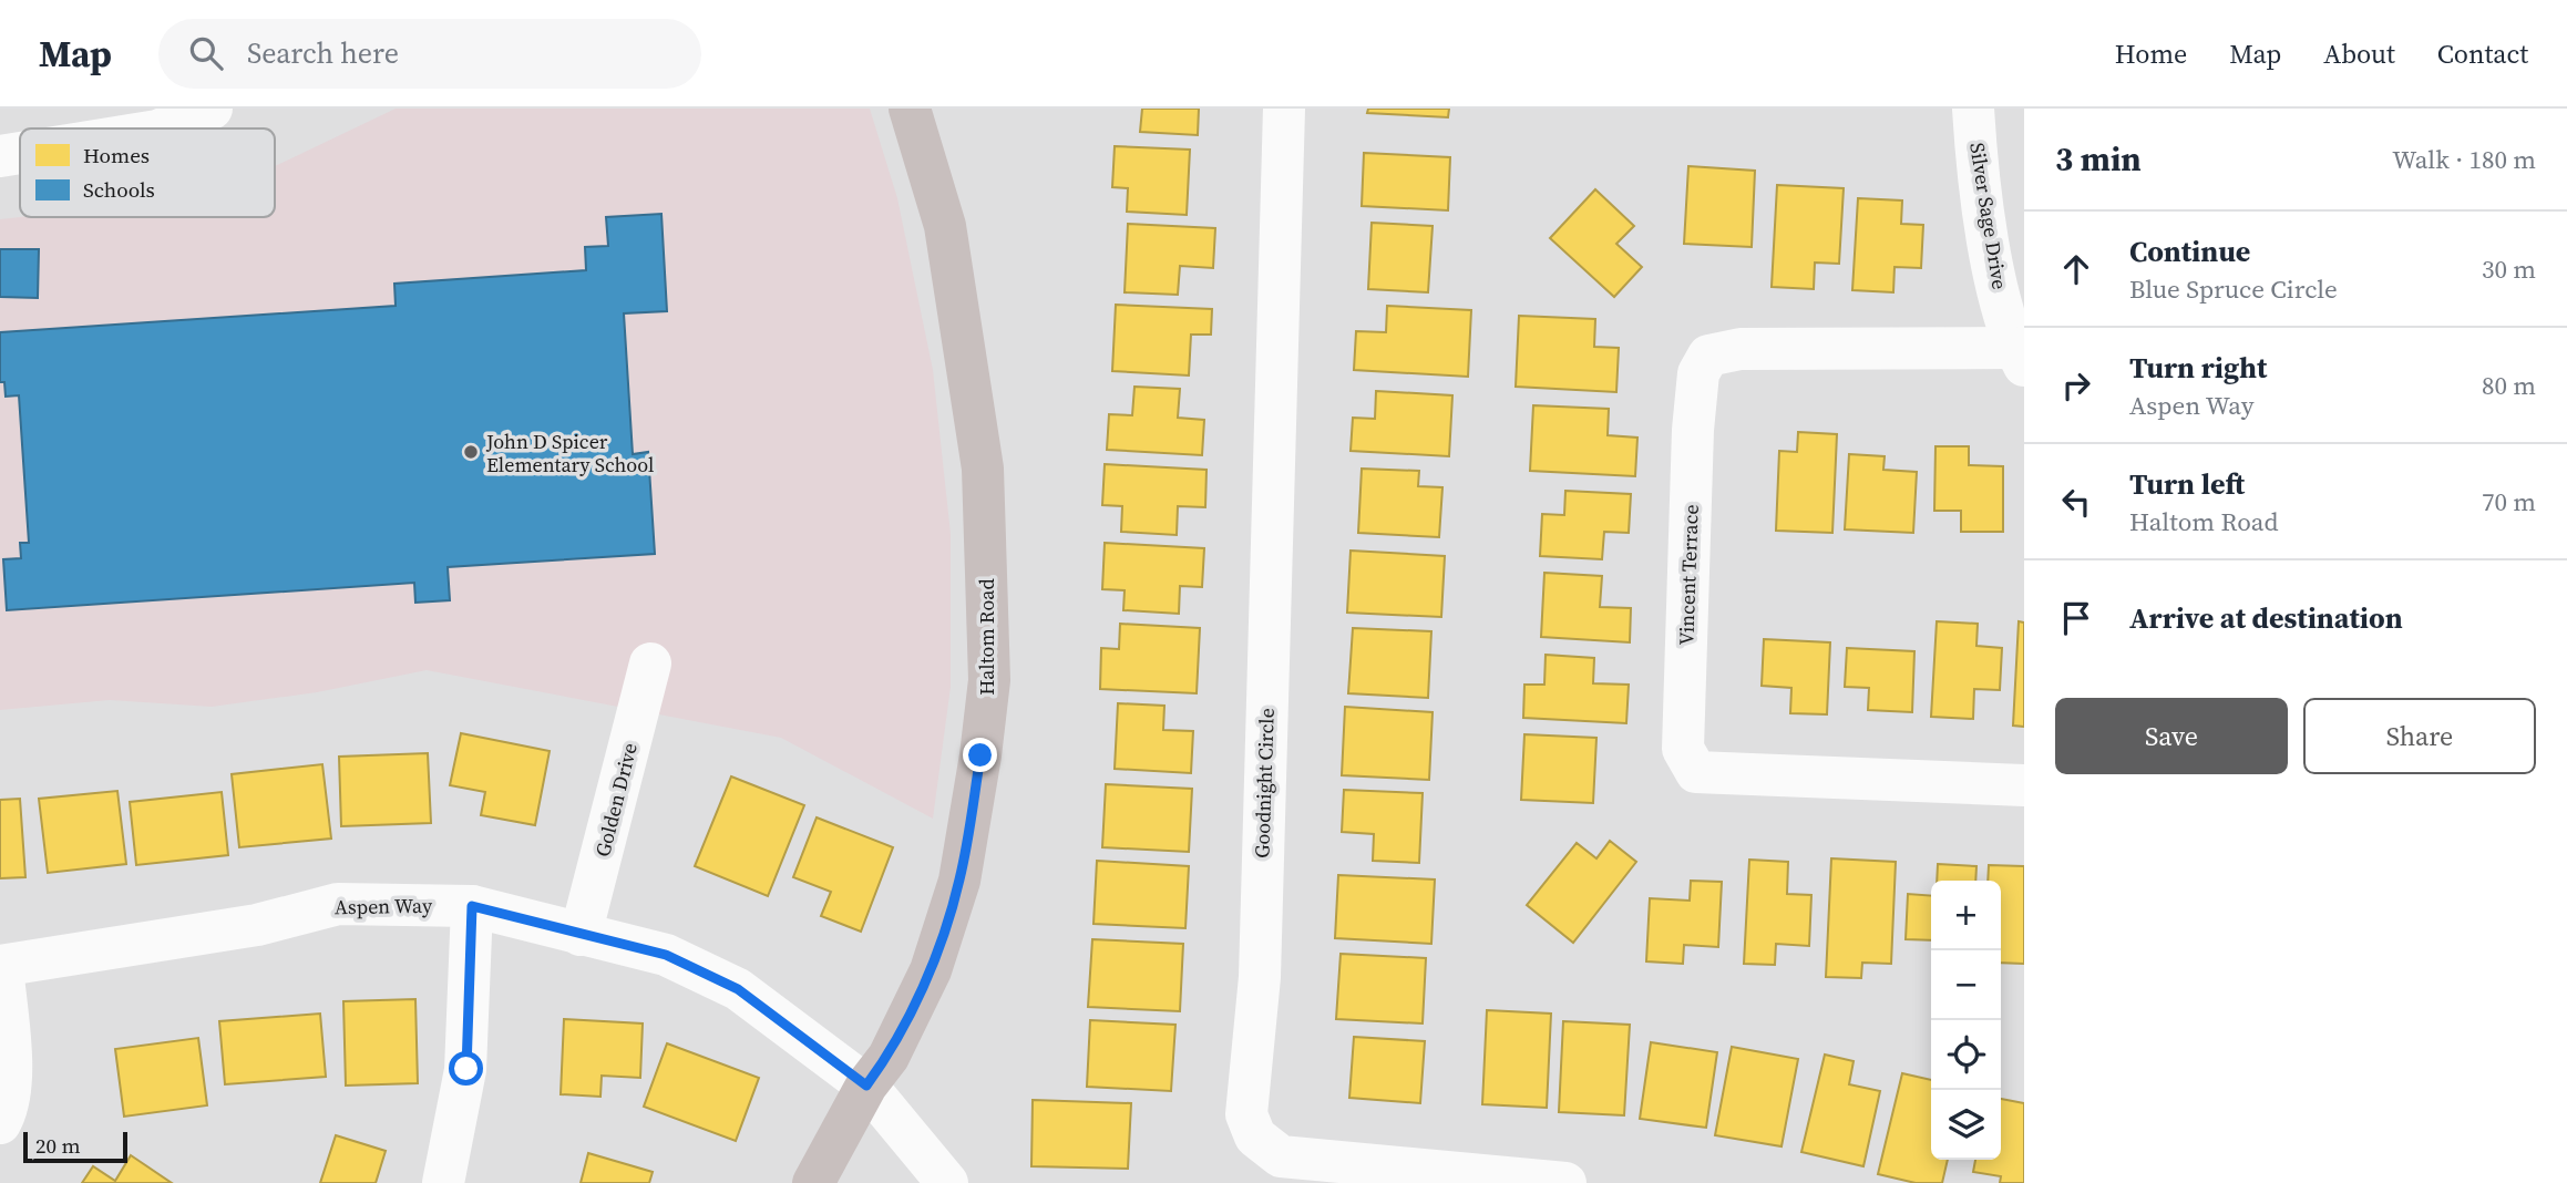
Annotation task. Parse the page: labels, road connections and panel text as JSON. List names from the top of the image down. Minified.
{"streets":{"main road":["Haltom Road"],"street":["Silver Sage Drive","Vincent Terrace","Goodnight Circle","Golden Drive","Aspen Way"]},"crossings":[["Silver Sage Drive","Vincent Terrace"],["Haltom Road","Aspen Way"],["Golden Drive","Aspen Way"]],"places":["John D Spicer Elementary School"],"legend":["Homes","Schools"],"scale_bar":"20 m","page":{"header":"Map","search":"Search here","nav":["Home","Map","About","Contact"],"heading":["3 min","Walk · 180 m"],"list":[["Continue","Blue Spruce Circle","30 m"],["Turn right","Aspen Way","80 m"],["Turn left","Haltom Road","70 m"],"Arrive at destination"],"buttons":["Save","Share"],"map_buttons":["+","−"],"scale":"20 m"}}
